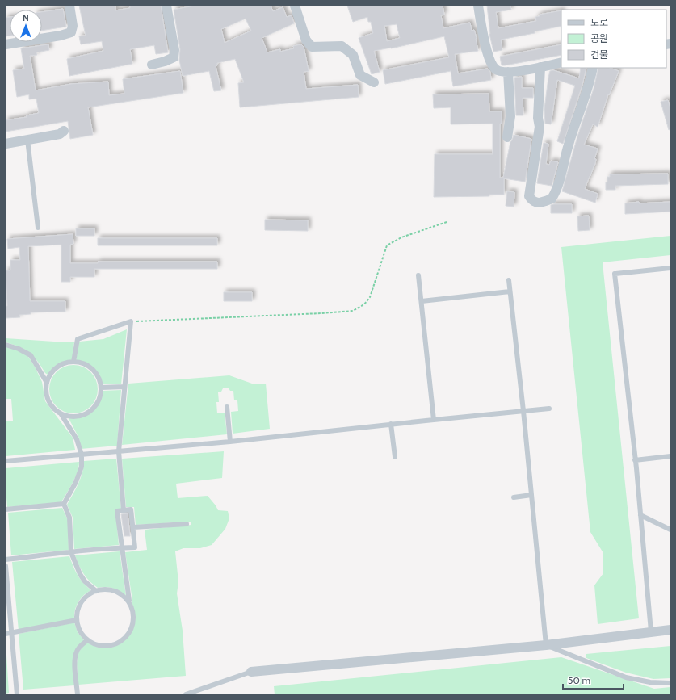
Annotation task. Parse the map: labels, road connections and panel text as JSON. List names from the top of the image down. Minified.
{"legend":["도로","공원","건물"],"scale_bar":"50 m","north":"top"}
